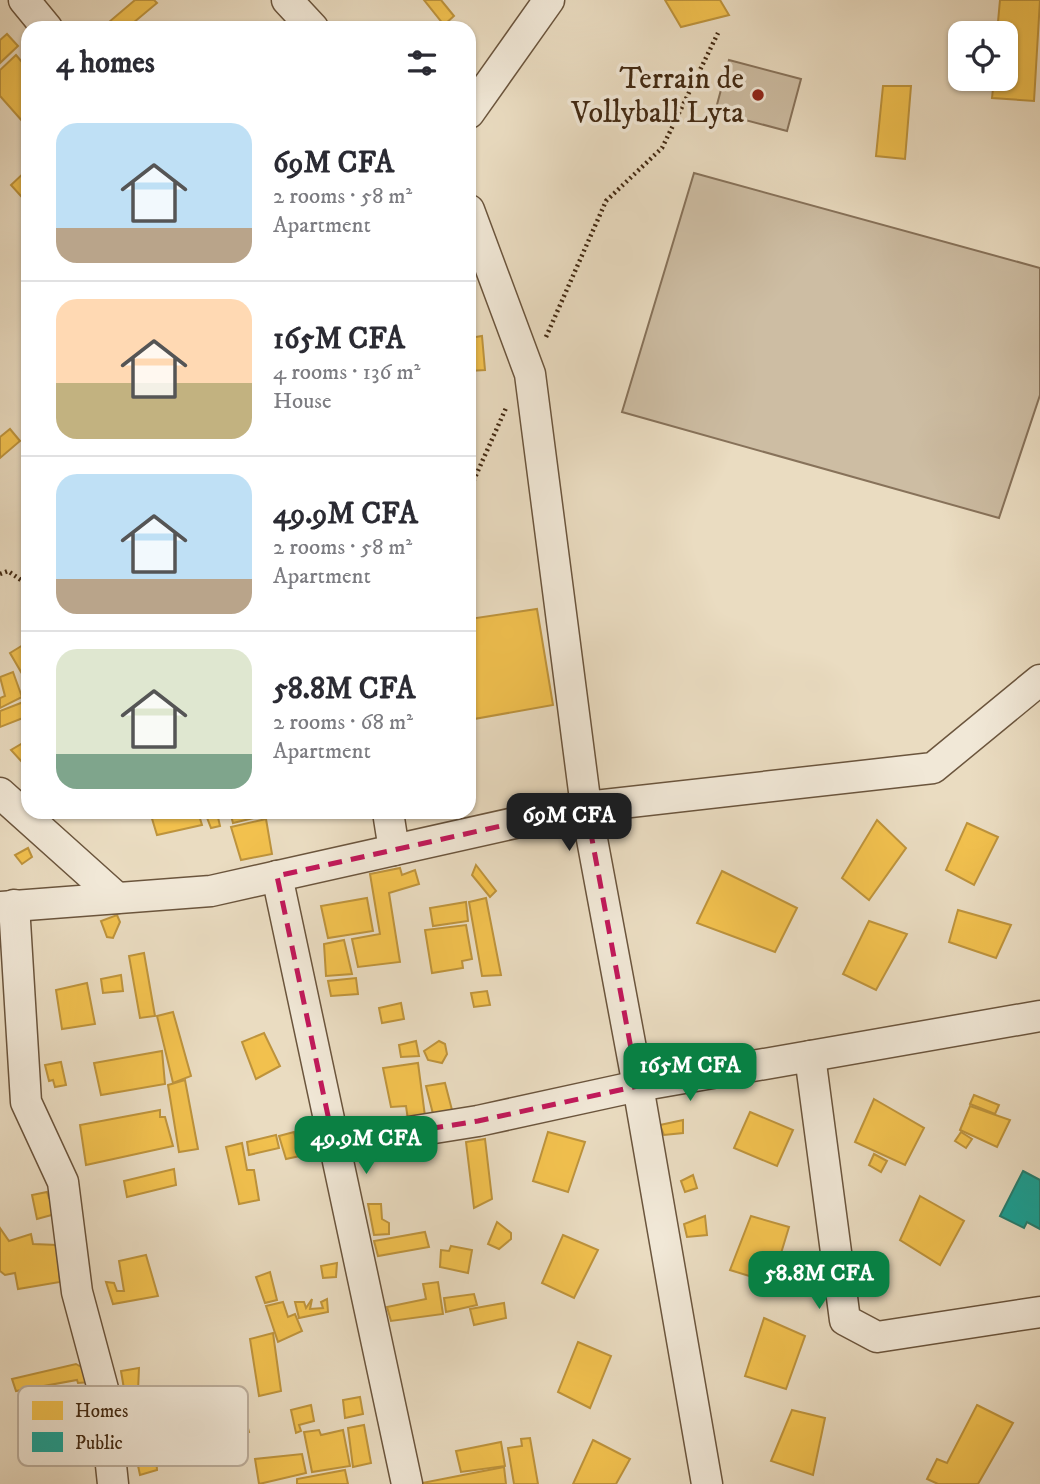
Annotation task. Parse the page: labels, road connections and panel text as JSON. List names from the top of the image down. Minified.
{"places":["Terrain de Vollyball Lyta"],"legend":["Homes","Public"],"page":{"heading":"4 homes","list":[{"name":"69M CFA","note":"2 rooms · 58 m² · Apartment"},{"name":"165M CFA","note":"4 rooms · 136 m² · House"},{"name":"49.9M CFA","note":"2 rooms · 58 m² · Apartment"},{"name":"58.8M CFA","note":"2 rooms · 68 m² · Apartment"}],"price":["69M CFA","165M CFA","49.9M CFA","58.8M CFA"]}}
